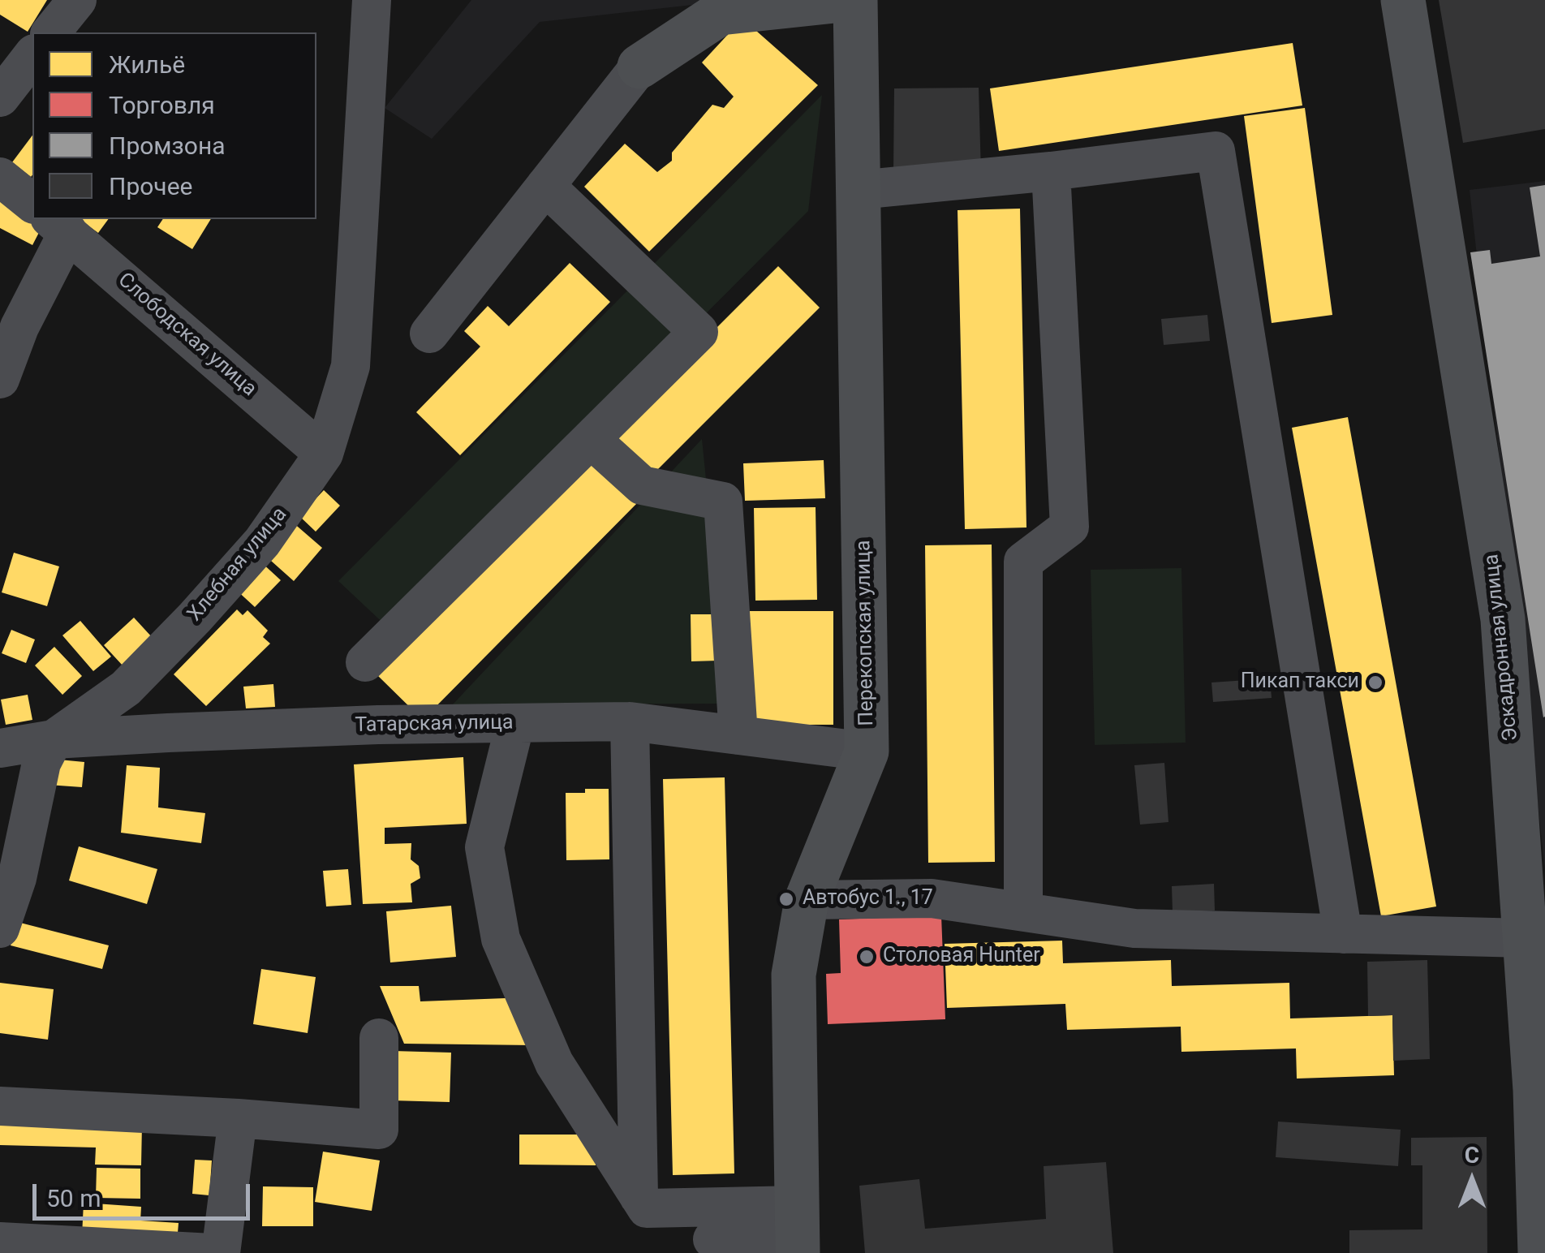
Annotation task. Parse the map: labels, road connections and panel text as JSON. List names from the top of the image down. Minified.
{"streets":{"main road":["Перекопская улица","Эскадронная улица"],"street":["Слободская улица","Хлебная улица","Татарская улица"]},"crossings":[["Слободская улица","Хлебная улица"],["Хлебная улица","Татарская улица"],["Перекопская улица","Татарская улица"]],"places":["Пикап такси","Автобус 1., 17","Столовая Hunter"],"legend":["Жильё","Торговля","Промзона","Прочее"],"scale_bar":"50 m","north":"top"}
